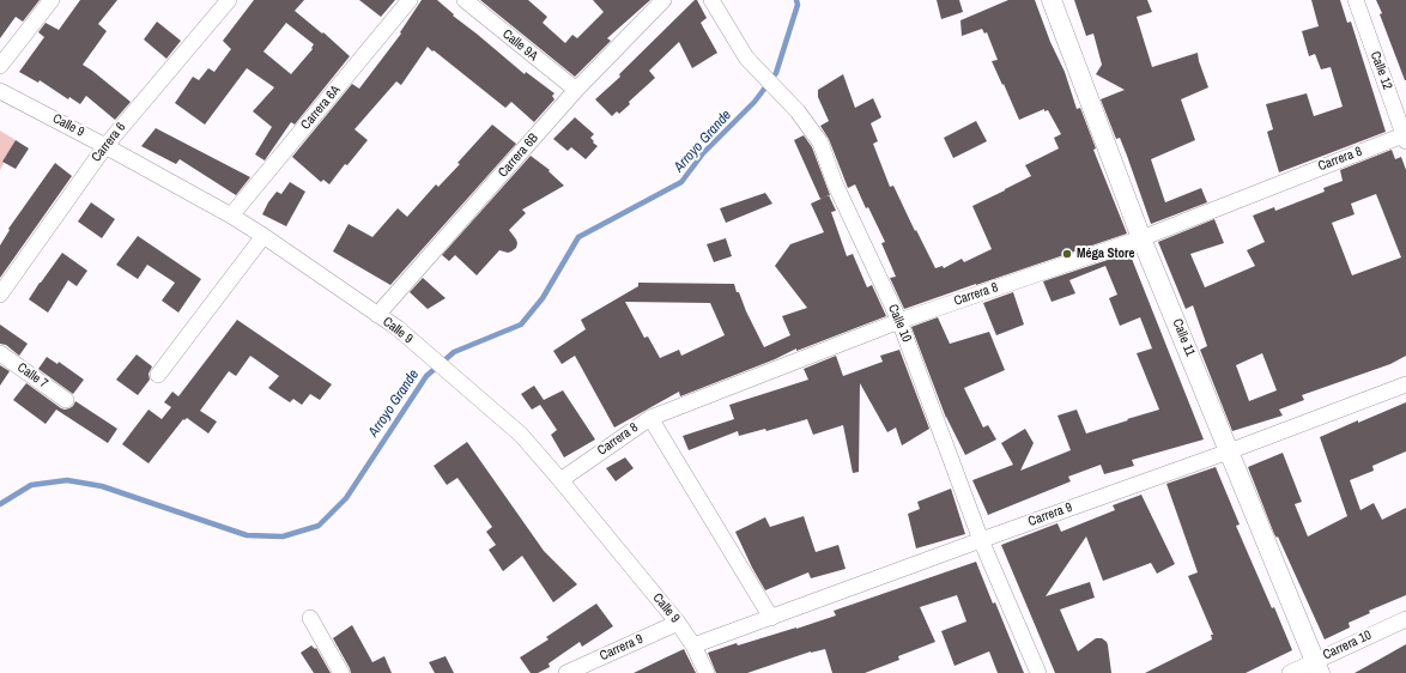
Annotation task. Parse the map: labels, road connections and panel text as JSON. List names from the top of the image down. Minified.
{"streets":{"street":["Calle 9A","Calle 12","Carrera 6A","Calle 9","Carrera 6","Carrera 6B","Carrera 8","Calle 10","Calle 11","Calle 7","Carrera 9","Carrera 10"]},"crossings":[["Calle 9A","Carrera 6B"],["Calle 12","Carrera 8"],["Carrera 6A","Calle 9"],["Calle 9","Carrera 6"],["Calle 9","Carrera 6B"],["Calle 9","Carrera 8"],["Calle 9","Carrera 9"],["Carrera 8","Calle 10"],["Carrera 8","Calle 11"],["Calle 10","Carrera 9"],["Calle 11","Carrera 9"],["Calle 11","Carrera 10"]],"water":["Arroyo Grande"],"places":["Méga Store"]}
